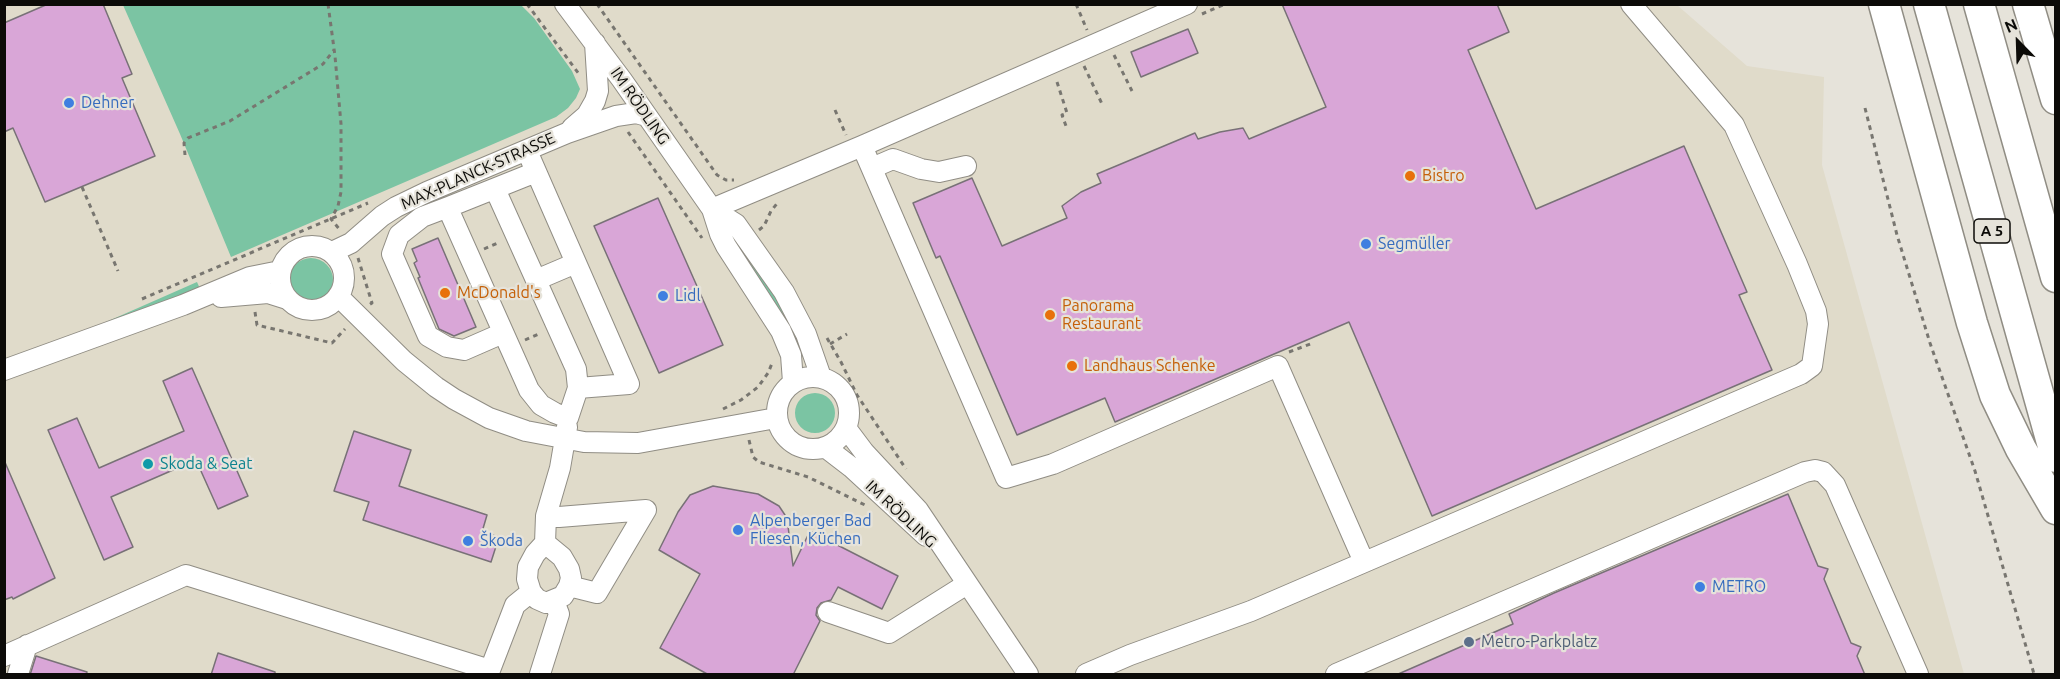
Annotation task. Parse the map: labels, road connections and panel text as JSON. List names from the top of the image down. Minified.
{"streets":{"highway":["A 5"],"street":["IM RÖDLING","MAX-PLANCK-STRASSE"]},"crossings":[["IM RÖDLING","MAX-PLANCK-STRASSE"]],"places":["Dehner","Bistro","Segmüller","McDonald's","Lidl","Panorama Restaurant","Landhaus Schenke","Skoda & Seat","Alpenberger Bad Fliesen, Küchen","Škoda","METRO","Metro-Parkplatz"],"north":"top left"}
